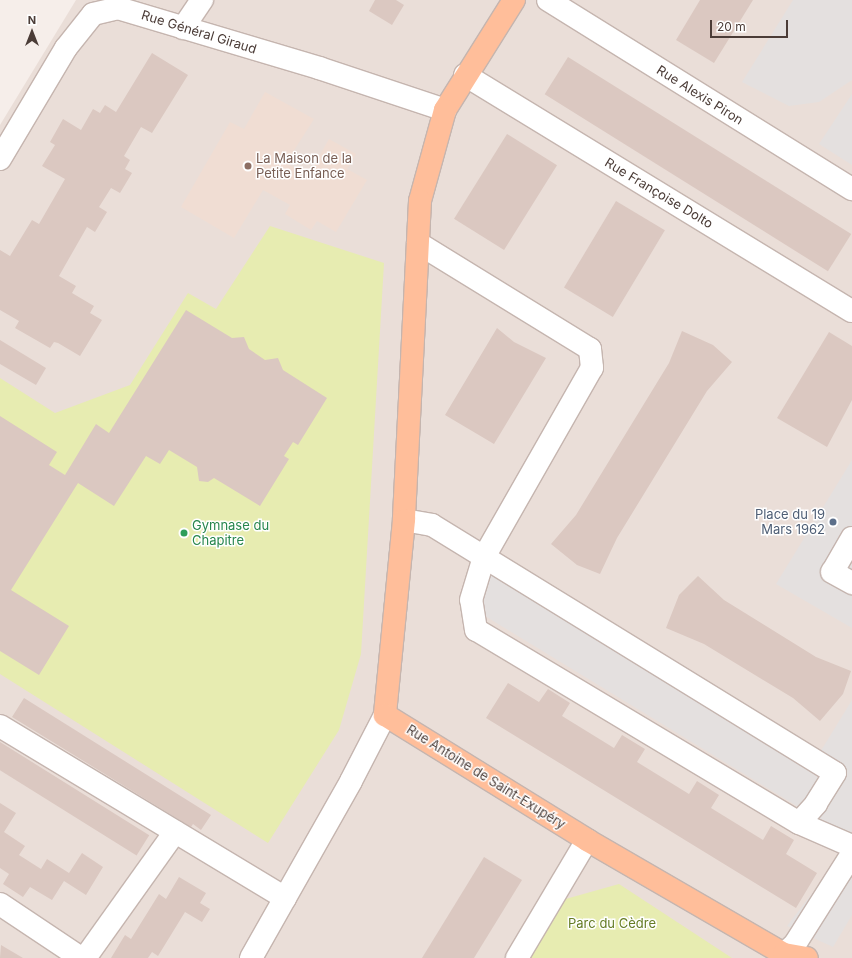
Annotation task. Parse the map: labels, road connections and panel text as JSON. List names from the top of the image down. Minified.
{"streets":{"main road":["Rue Antoine de Saint-Exupéry"],"street":["Rue Général Giraud","Rue Alexis Piron","Rue Françoise Dolto"]},"parks":["Parc du Cèdre"],"places":["La Maison de la Petite Enfance","Place du 19 Mars 1962","Gymnase du Chapitre"],"scale_bar":"20 m","north":"top"}
